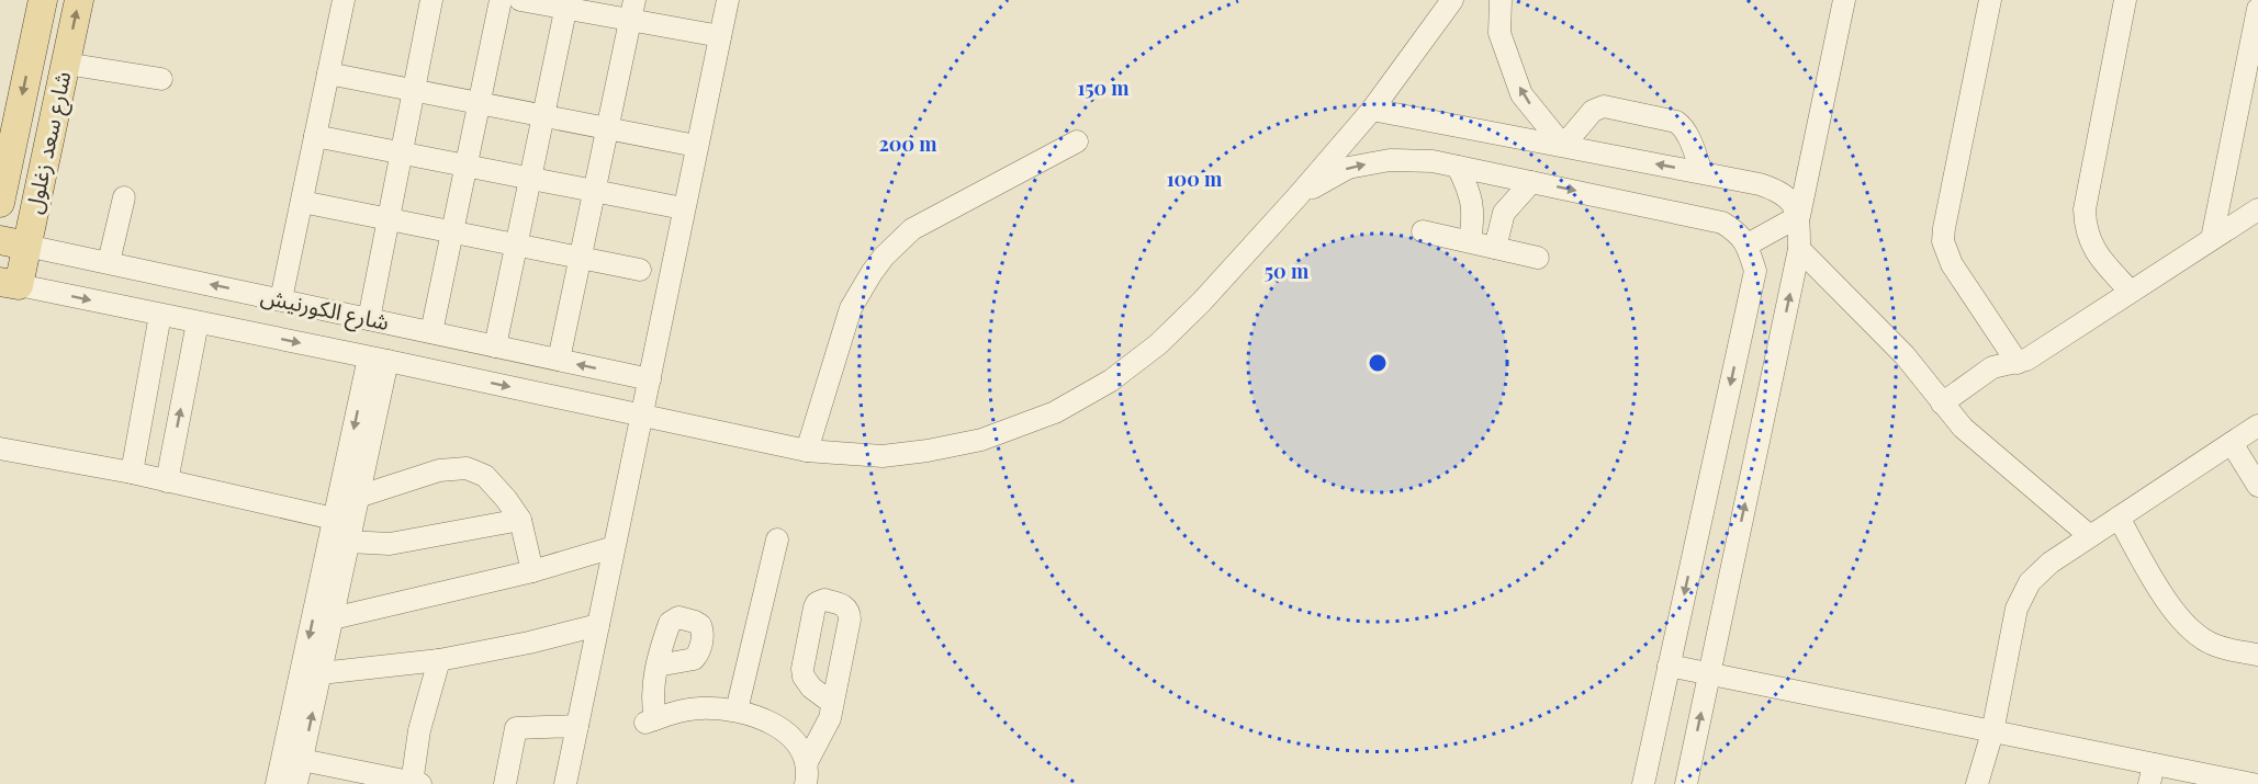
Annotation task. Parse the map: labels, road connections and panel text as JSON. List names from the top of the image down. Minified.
{"streets":{"main road":["شارع سعد زغلول"],"street":["شارع الكورنيش"]},"crossings":[["شارع سعد زغلول","شارع الكورنيش"]],"rings":["150 m","200 m","100 m","50 m"]}
